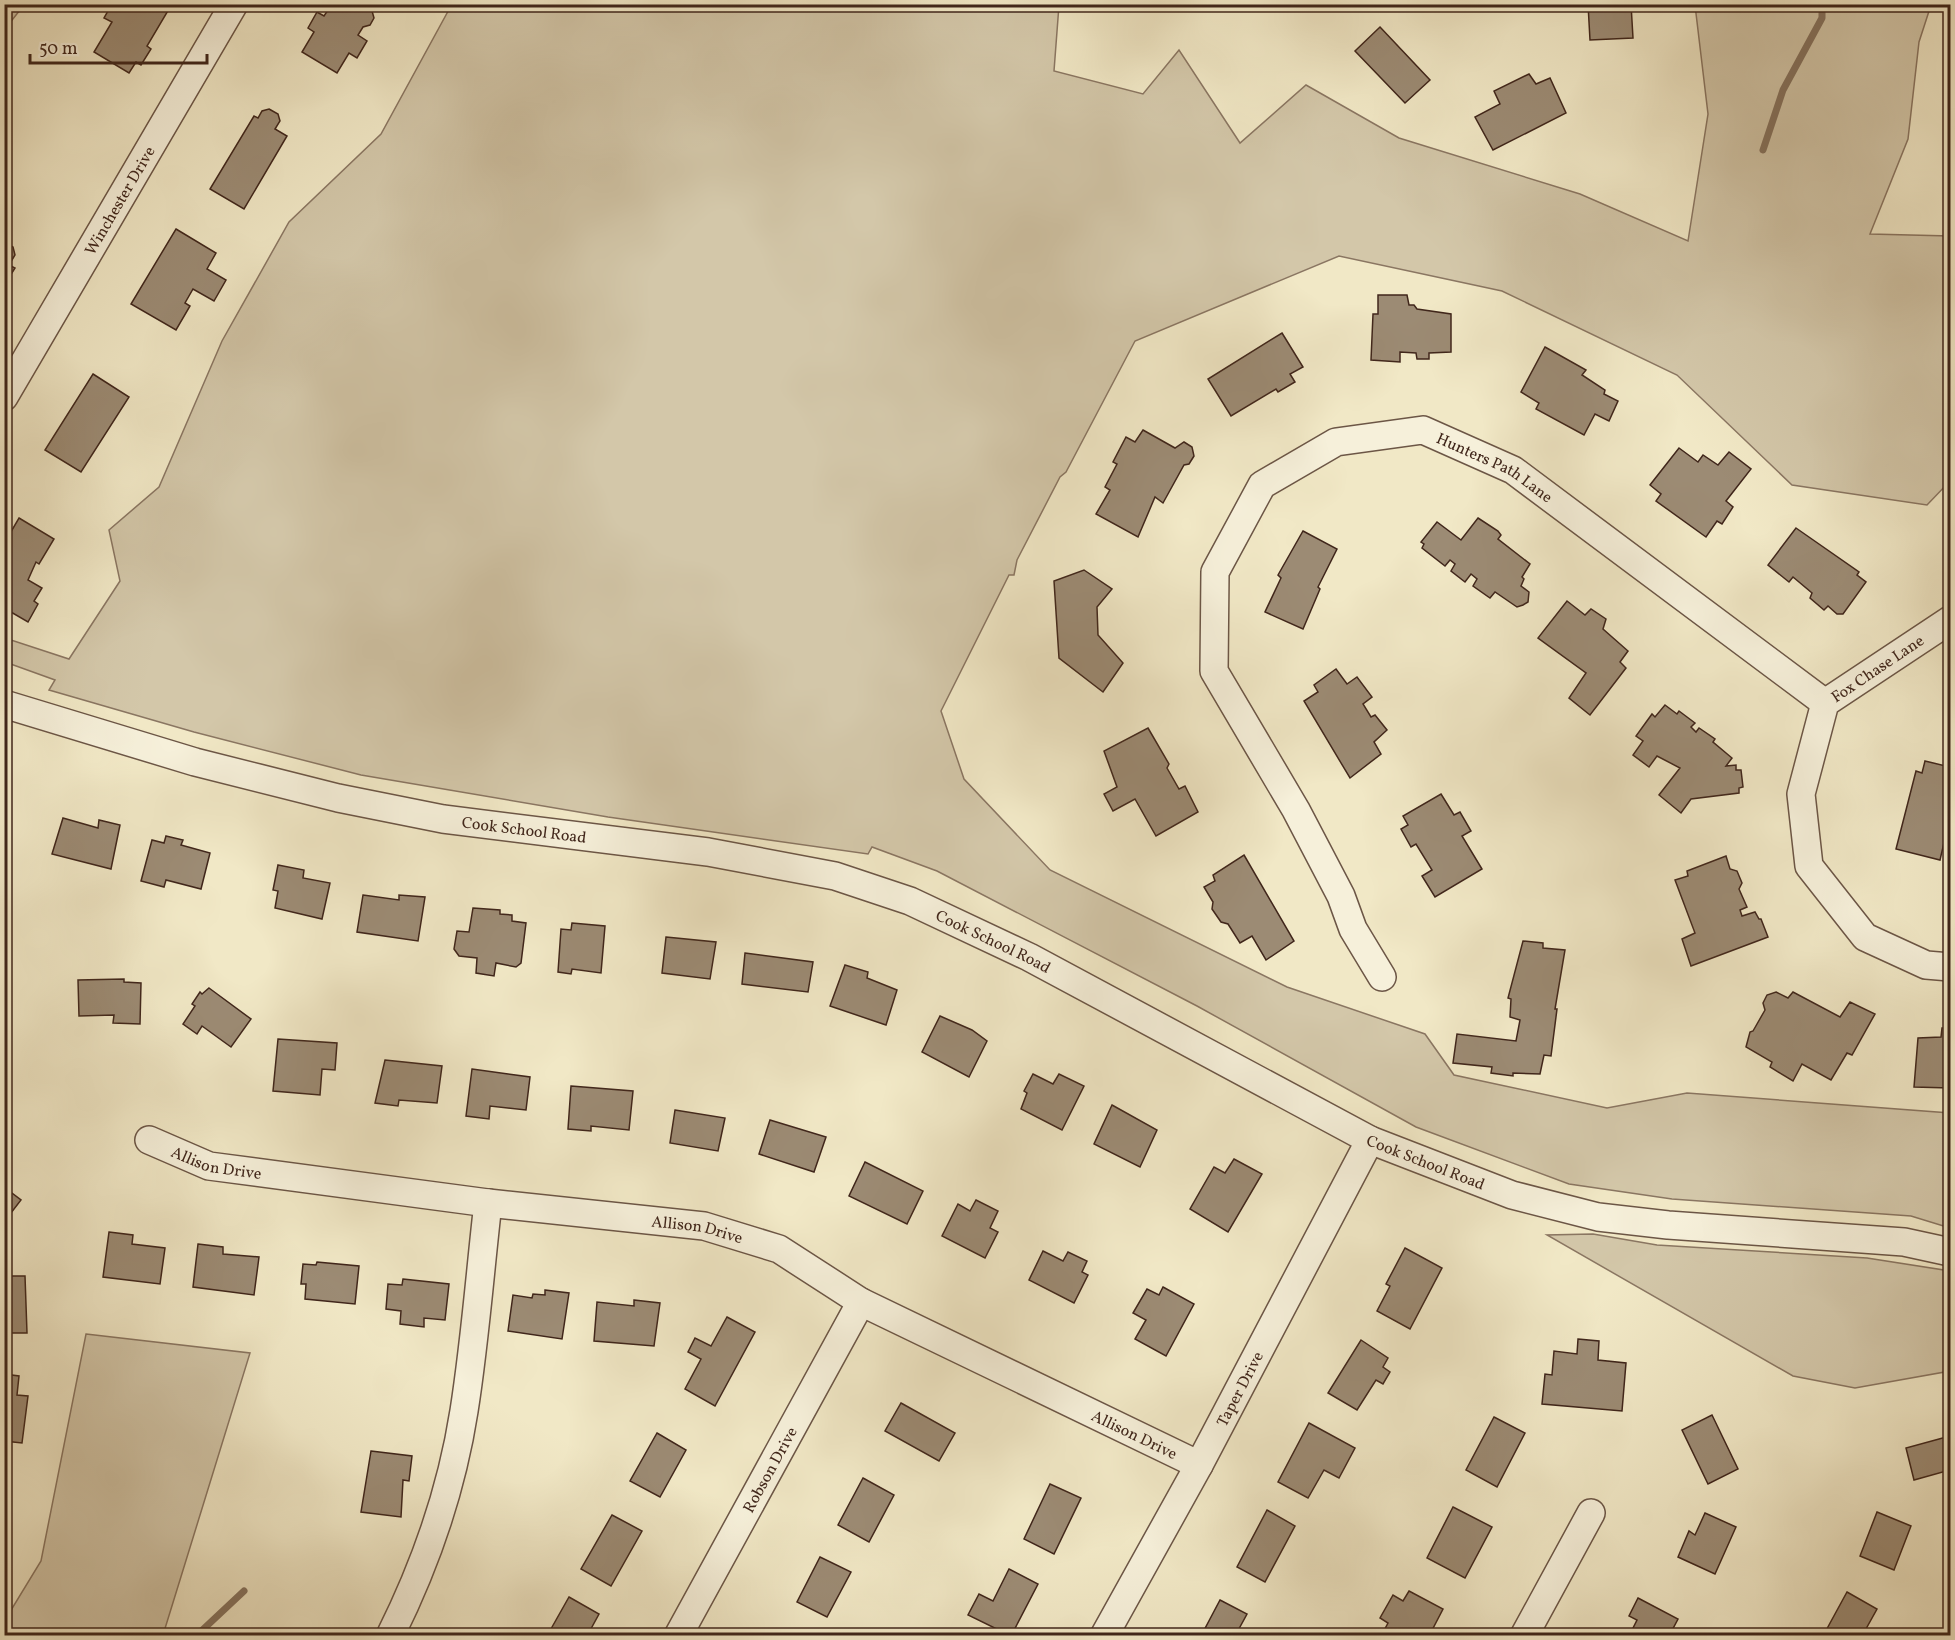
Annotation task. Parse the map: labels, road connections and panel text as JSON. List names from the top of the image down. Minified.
{"streets":{"street":["Winchester Drive","Hunters Path Lane","Fox Chase Lane","Cook School Road","Allison Drive","Taper Drive","Robson Drive"]},"crossings":[["Hunters Path Lane","Fox Chase Lane"],["Cook School Road","Taper Drive"],["Allison Drive","Taper Drive"],["Allison Drive","Robson Drive"]],"scale_bar":"50 m"}
